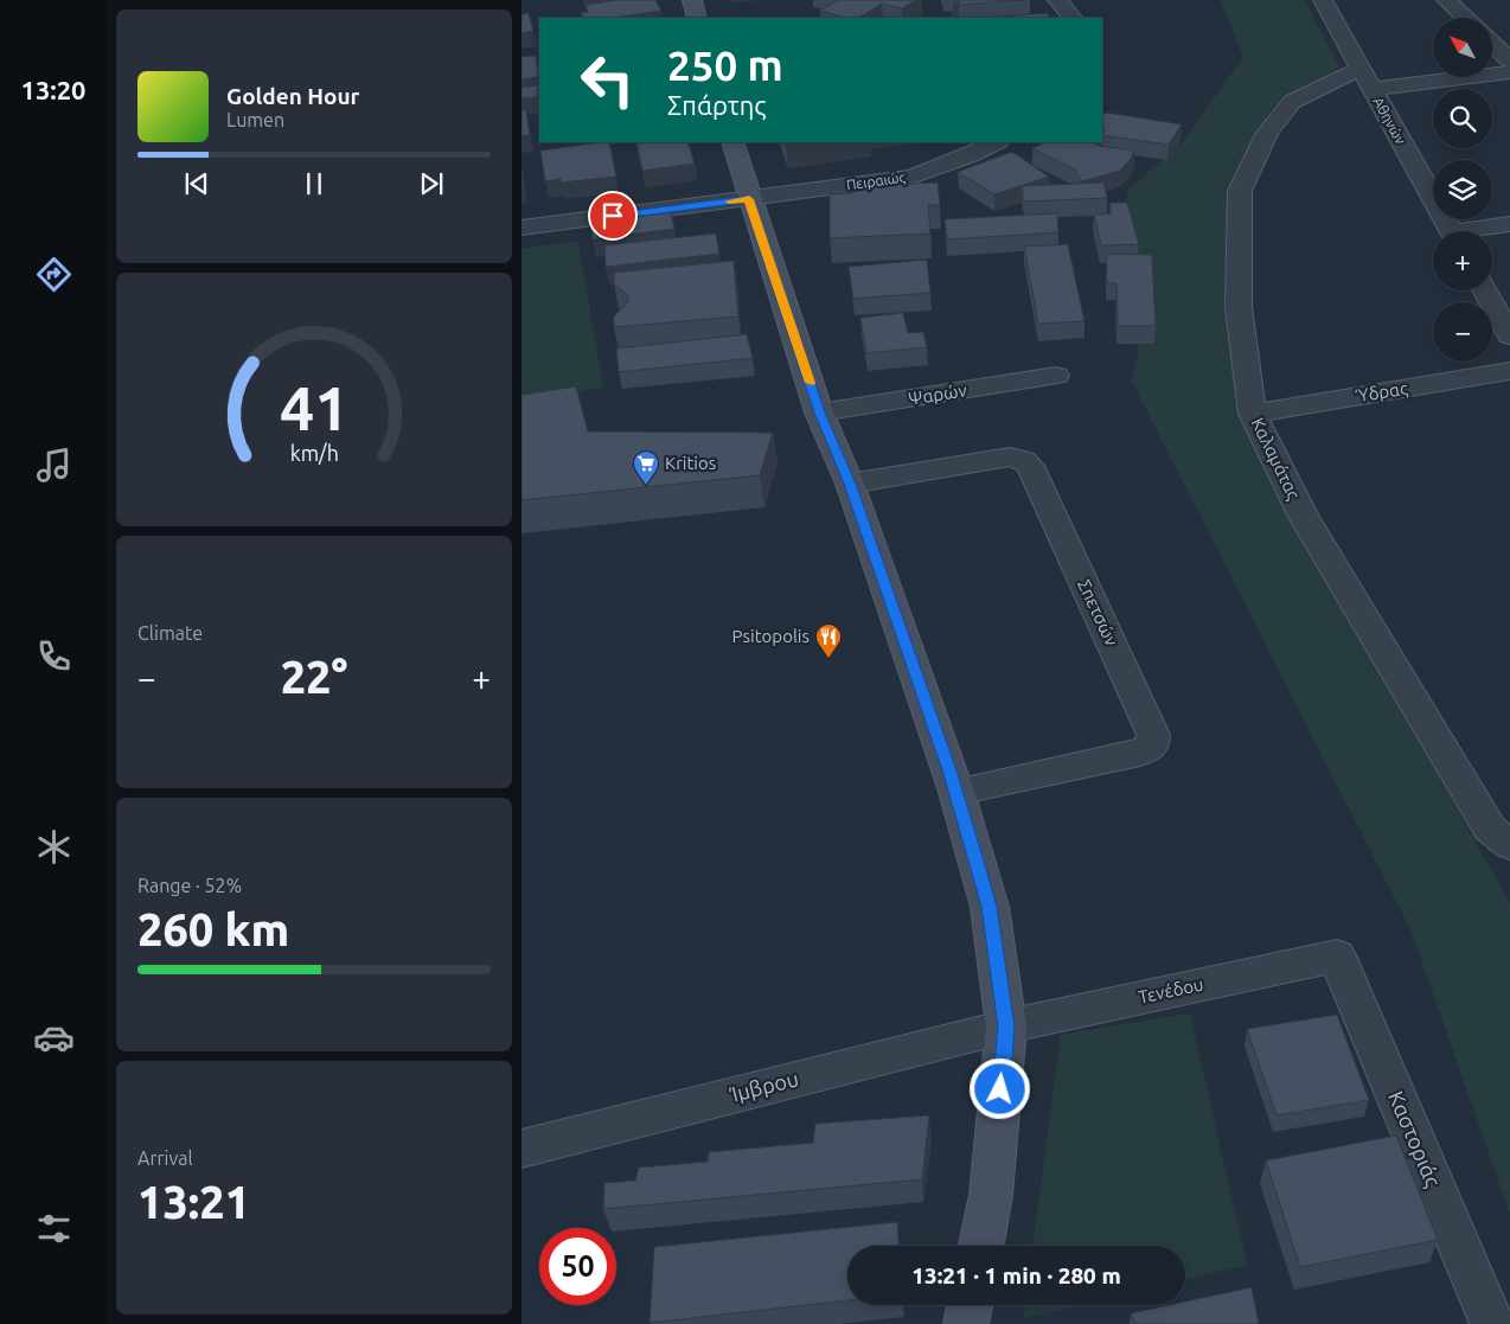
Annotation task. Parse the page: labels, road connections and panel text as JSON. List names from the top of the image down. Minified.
{"streets":{"street":["Αθηνών","Πειραιώς","Ύδρας","Ψαρών","Καλαμάτας","Σπετσών","Τενέδου","Ίμβρου","Καστοριάς"]},"crossings":[["Αθηνών","Καλαμάτας"],["Ύδρας","Καλαμάτας"],["Τενέδου","Ίμβρου"],["Τενέδου","Καστοριάς"]],"places":{"supermarket":["Kritios"],"restaurant":["Psitopolis"]},"north":"top left","page":{"tabs":"13:20","map_buttons":["+","−"],"turn":["250 m","Σπάρτης"],"song":["Golden Hour","Lumen"],"tile":["Climate",["Range · 52%","260 km"],["Arrival","13:21"]],"heat":["−","22°","+"],"limit":"50","trip":"13:21 · 1 min · 280 m","gauge":["41","km/h"]}}
